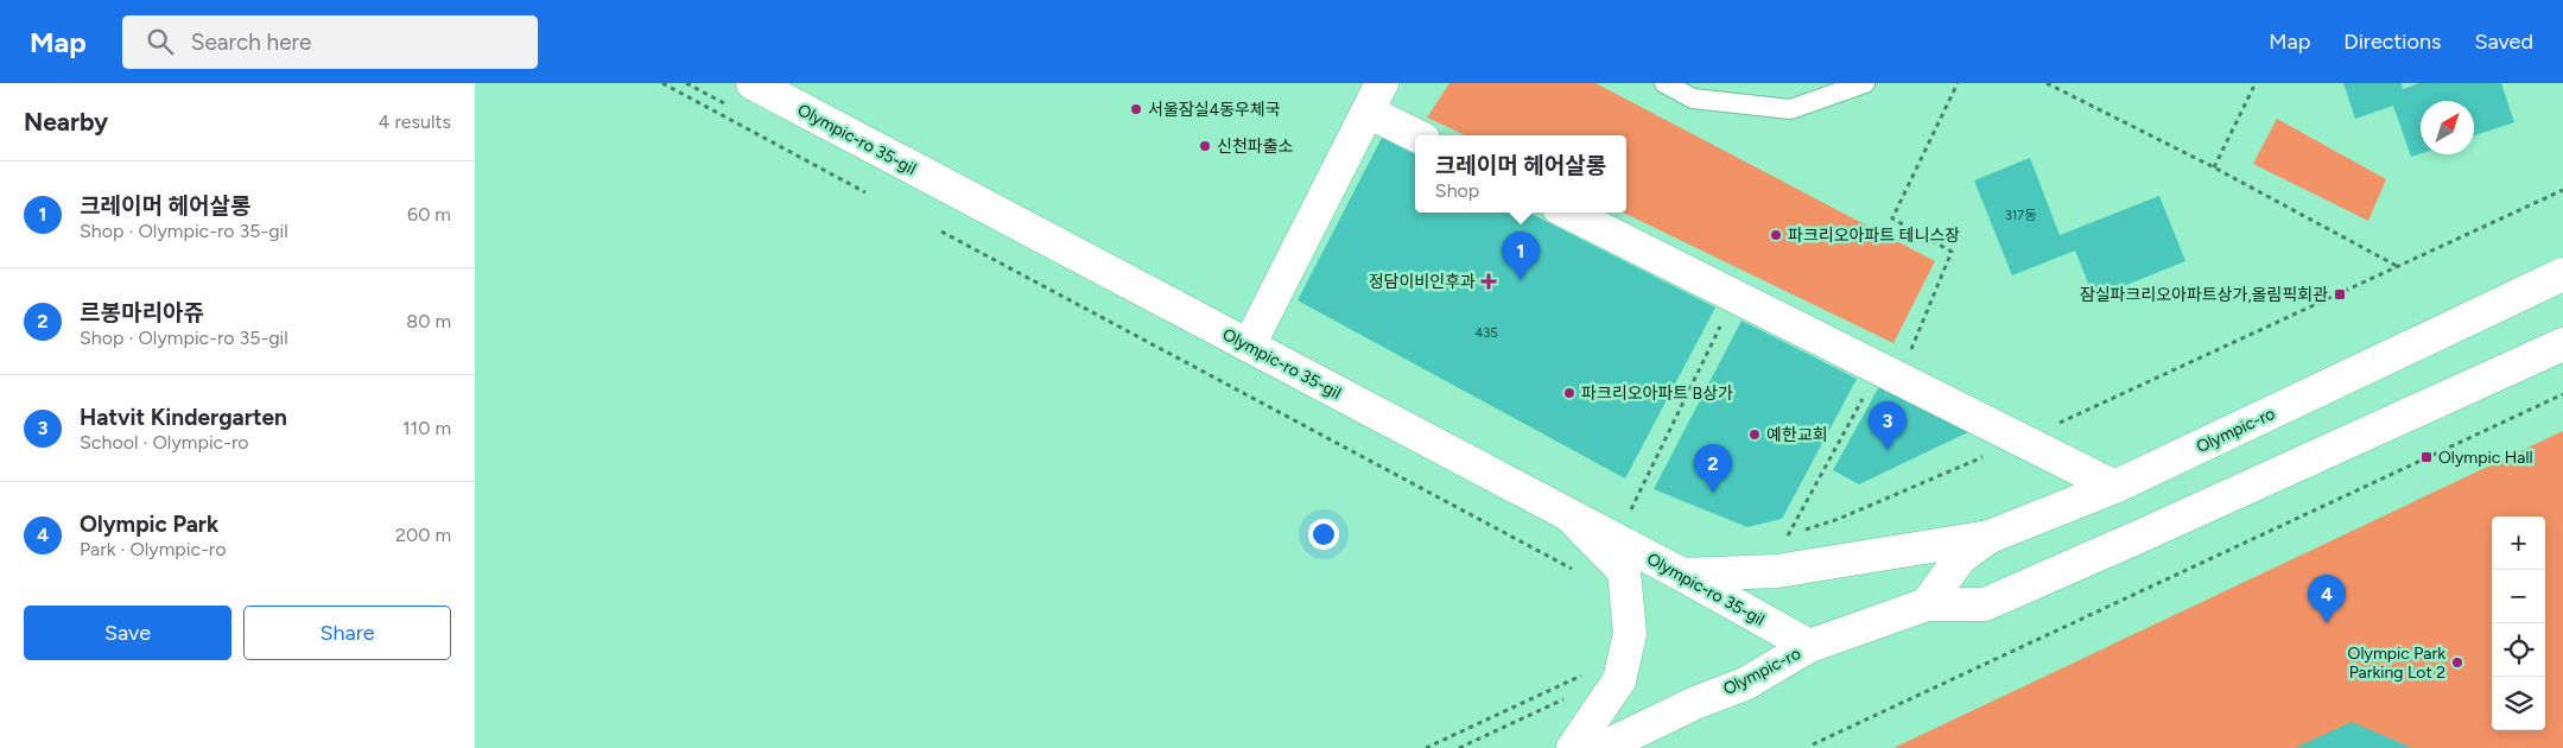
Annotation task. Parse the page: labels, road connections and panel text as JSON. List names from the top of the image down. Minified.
{"streets":{"street":["Olympic-ro 35-gil","Olympic-ro"]},"crossings":[["Olympic-ro 35-gil","Olympic-ro"]],"places":{"other":["서울잠실4동우체국","신천파출소","파크리오아파트 테니스장","파크리오아파트 B상가","예한교회","Olympic Park Parking Lot 2"],"health":["정담이비인후과"],"transit":["잠실파크리오아파트상가,올림픽회관","Olympic Hall"]},"house_numbers":["317동","435"],"north":"top right","page":{"header":"Map","search":"Search here","nav":["Map","Directions","Saved"],"heading":["Nearby","4 results"],"popup":["크레이머 헤어살롱","Shop"],"list":[{"mark":"1","name":"크레이머 헤어살롱","note":"Shop · Olympic-ro 35-gil","value":"60 m"},{"mark":"2","name":"르봉마리아쥬","note":"Shop · Olympic-ro 35-gil","value":"80 m"},{"mark":"3","name":"Hatvit Kindergarten","note":"School · Olympic-ro","value":"110 m"},{"mark":"4","name":"Olympic Park","note":"Park · Olympic-ro","value":"200 m"}],"pins":["1","3","2","4"],"map_buttons":["+","−"],"buttons":["Save","Share"]}}
